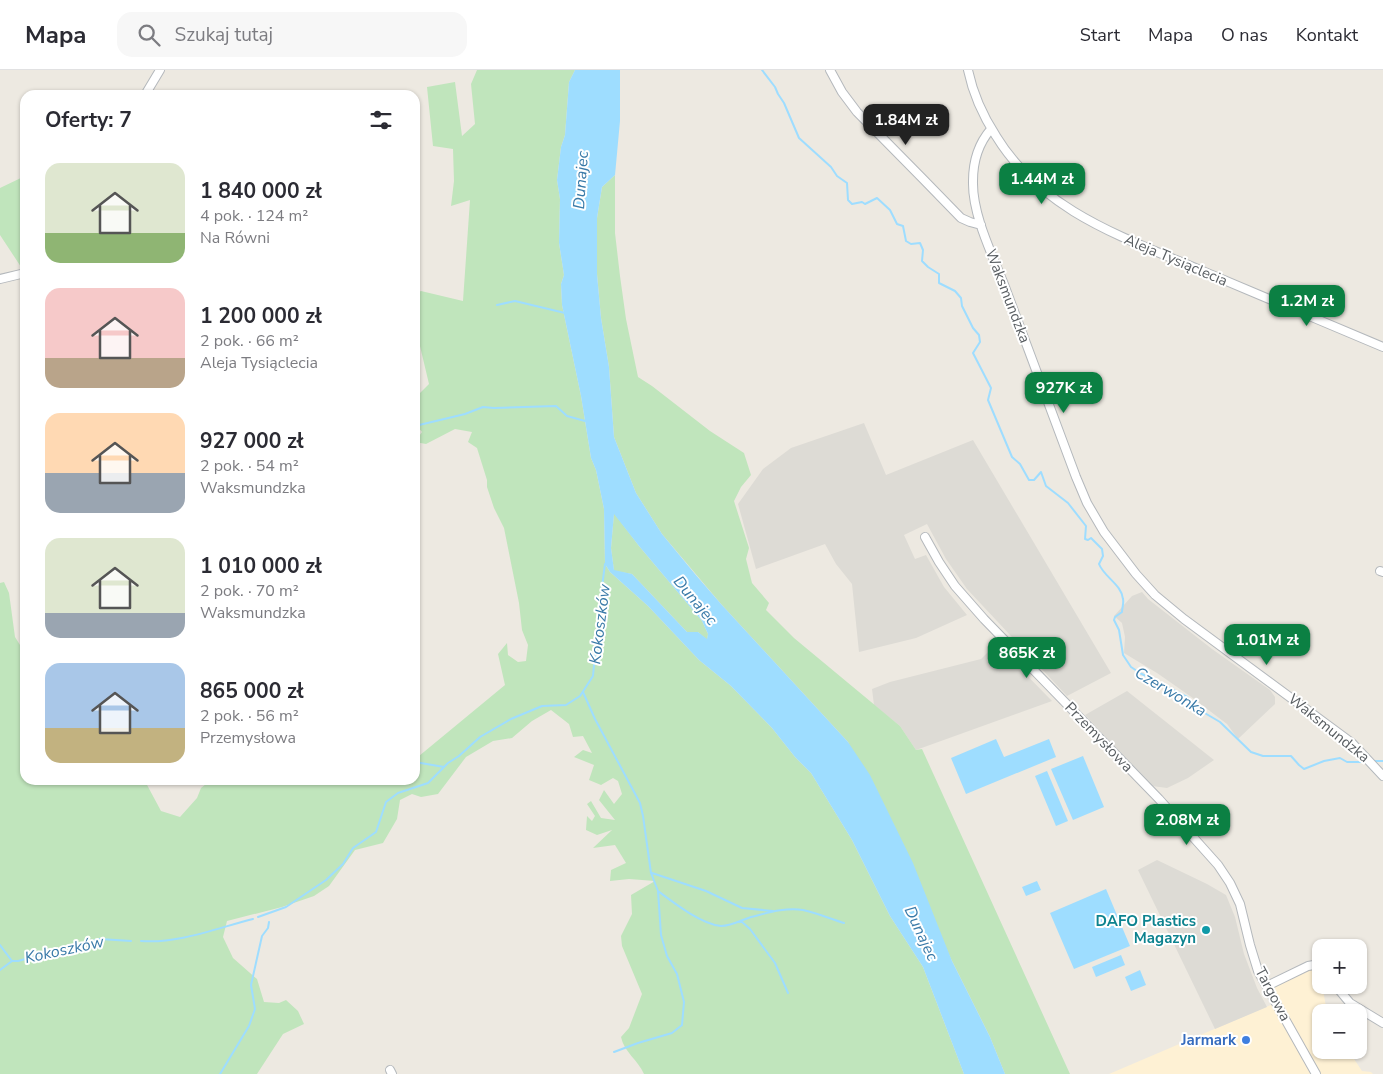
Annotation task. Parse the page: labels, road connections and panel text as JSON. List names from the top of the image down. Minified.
{"streets":{"street":["Aleja Tysiąclecia","Waksmundzka","Przemysłowa","Targowa"]},"crossings":[["Aleja Tysiąclecia","Waksmundzka"],["Przemysłowa","Targowa"]],"water":["Dunajec","Kokoszków","Czerwonka"],"places":["DAFO Plastics Magazyn","Jarmark"],"page":{"header":"Mapa","search":"Szukaj tutaj","nav":["Start","Mapa","O nas","Kontakt"],"heading":"Oferty: 7","price":["1.84M zł","1.44M zł","1.2M zł","927K zł","1.01M zł","865K zł","2.08M zł"],"list":[{"name":"1 840 000 zł","note":"4 pok. · 124 m² · Na Równi"},{"name":"1 200 000 zł","note":"2 pok. · 66 m² · Aleja Tysiąclecia"},{"name":"927 000 zł","note":"2 pok. · 54 m² · Waksmundzka"},{"name":"1 010 000 zł","note":"2 pok. · 70 m² · Waksmundzka"},{"name":"865 000 zł","note":"2 pok. · 56 m² · Przemysłowa"}],"map_buttons":["+","−"]}}
